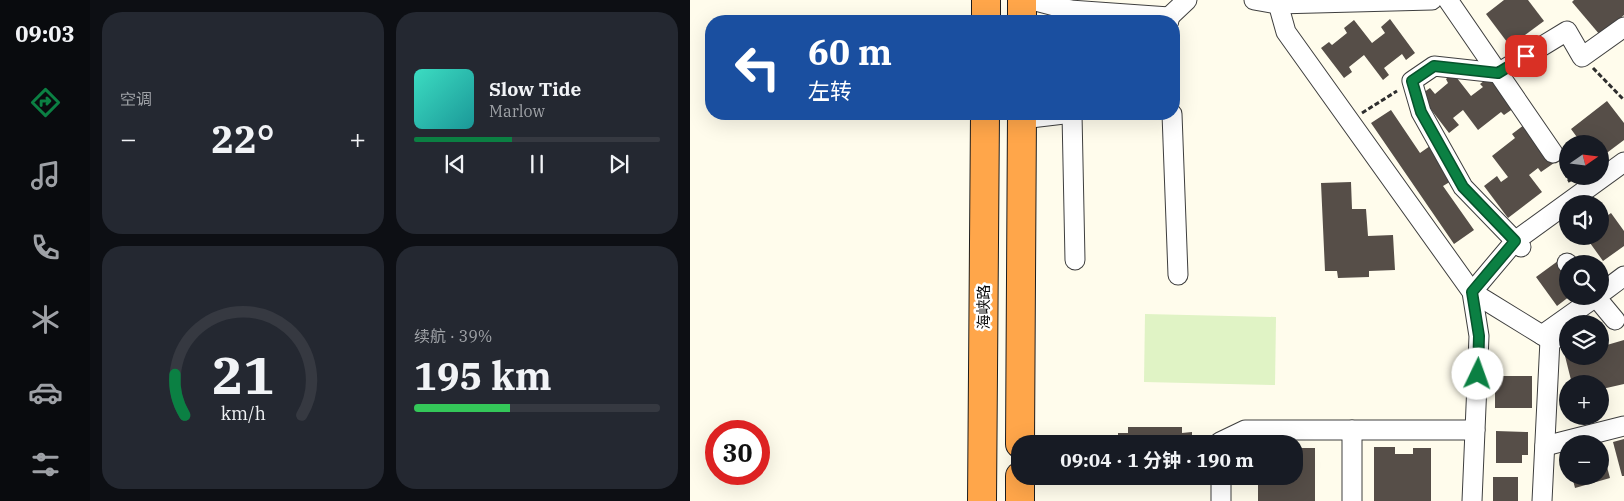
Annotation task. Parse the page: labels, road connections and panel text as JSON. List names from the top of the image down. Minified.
{"streets":{"highway":["海峡路"]},"north":"right","page":{"tabs":"09:03","tile":["空调",["续航 · 39%","195 km"]],"turn":["60 m","左转"],"song":["Slow Tide","Marlow"],"heat":["−","22°","+"],"map_buttons":["+","−"],"limit":"30","trip":"09:04 · 1 分钟 · 190 m","gauge":["21","km/h"]}}
